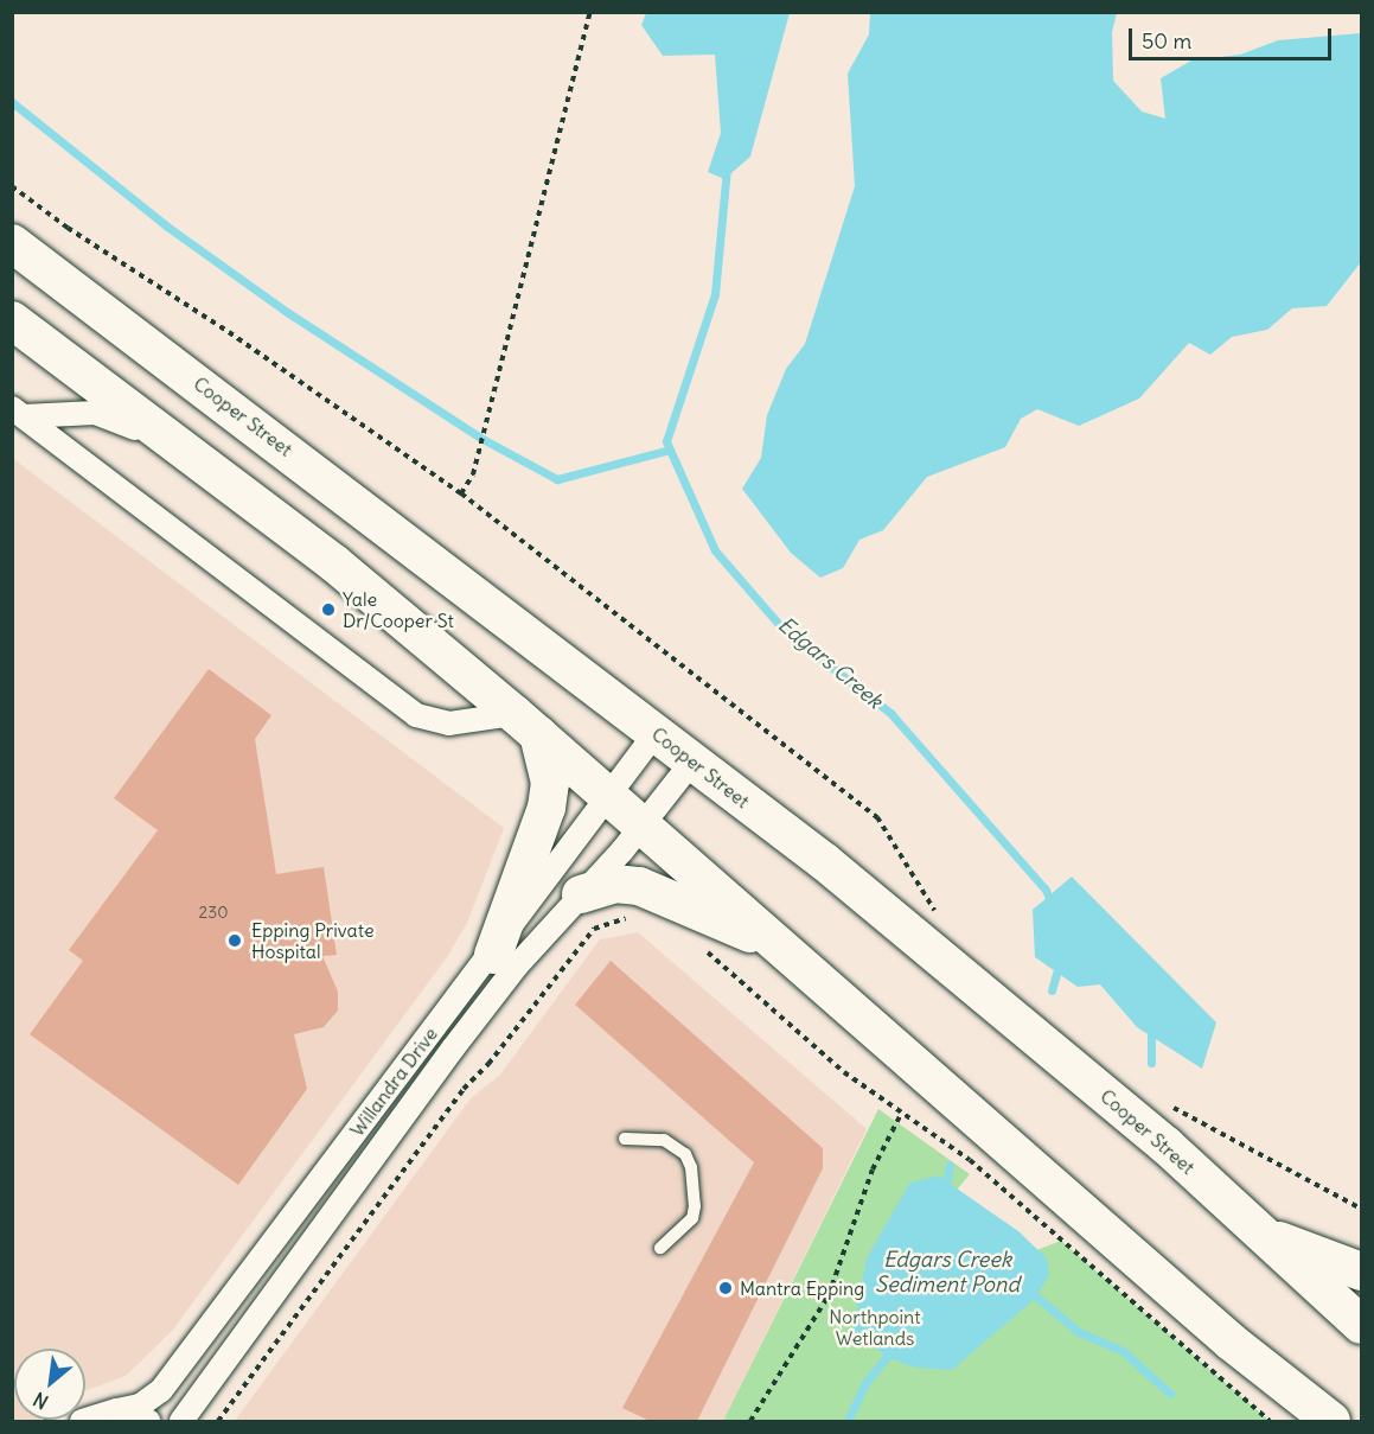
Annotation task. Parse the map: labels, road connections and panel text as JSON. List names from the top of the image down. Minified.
{"streets":{"main road":["Cooper Street"],"street":["Willandra Drive"]},"crossings":[["Cooper Street","Willandra Drive"]],"water":["Edgars Creek","Edgars Creek Sediment Pond"],"parks":["Northpoint Wetlands"],"places":["Yale Dr/Cooper St","Epping Private Hospital","Mantra Epping"],"house_numbers":["230"],"scale_bar":"50 m","north":"bottom left"}
